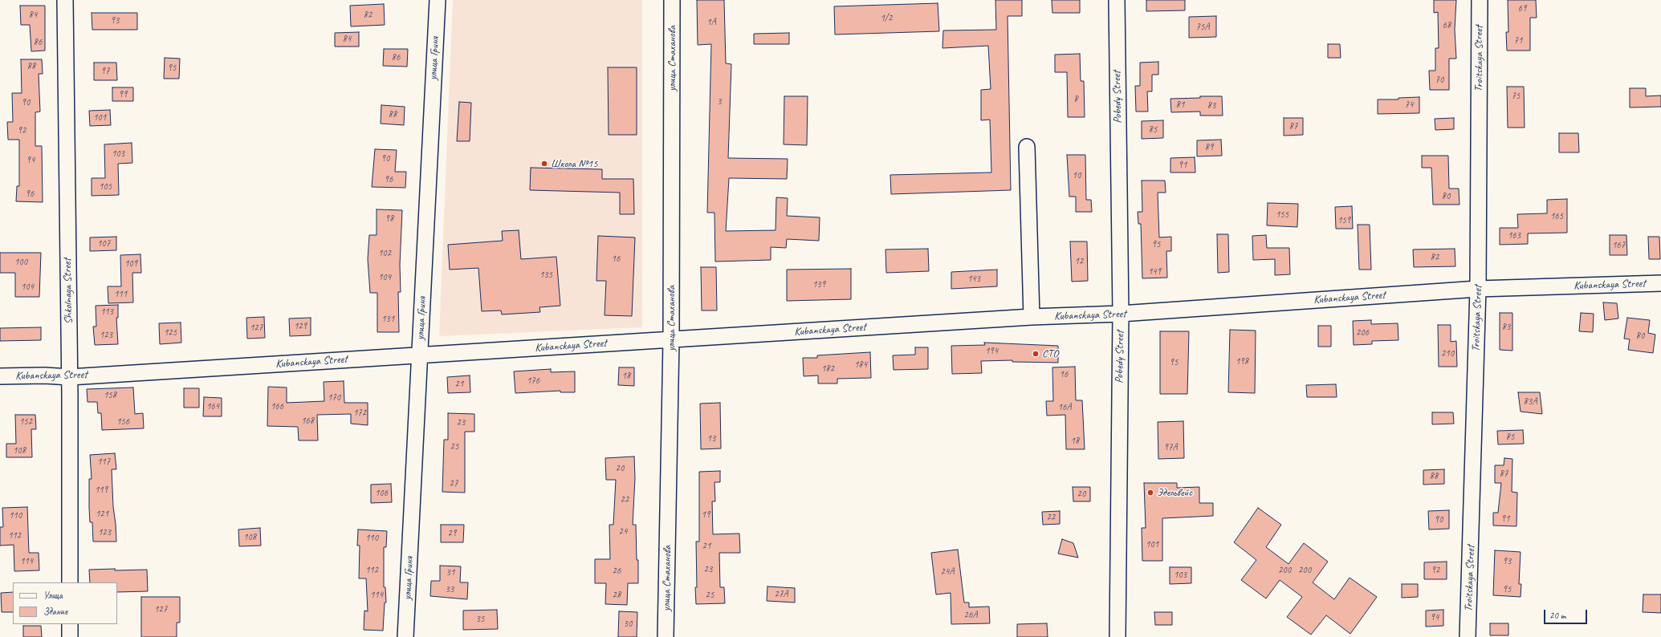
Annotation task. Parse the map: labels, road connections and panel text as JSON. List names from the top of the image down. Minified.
{"streets":{"street":["улица Гриня","улица Стаханова","Troitskaya Street","Pobedy Street","Kubanskaya Street","Shkolnaya Street"]},"crossings":[["улица Гриня","Kubanskaya Street"],["улица Стаханова","Kubanskaya Street"],["Troitskaya Street","Kubanskaya Street"],["Pobedy Street","Kubanskaya Street"],["Kubanskaya Street","Shkolnaya Street"]],"places":["Школа №15","СТО","Эдельвейс"],"house_numbers":["69","84","82","1/2","93","1А","68","75А","84","71","86","86","88","95","97","70","99","75","8","3","90","81","74","83","88","101","87","85","92","89","103","90","94","91","10","96","105","96","80","155","165","98","159","163","107","95","167","102","82","16","12","100","109","149","135","104","143","139","104","111","113","131","129","83","127","125","206","123","80","194","210","198","95","184","182","16","18","176","21","158","170","83А","164","166","16А","172","168","152","156","23","85","13","18","25","97А","108","117","20","87","88","27","119","106","20","22","121","19","110","22","91","90","24","123","29","112","108","110","101","21","114","93","23","112","200","200","92","26","24А","31","103","33","95","27А","114","28","25","127","26А","94","35","30"],"legend":["Улица","Здание"],"scale_bar":"20 m"}
